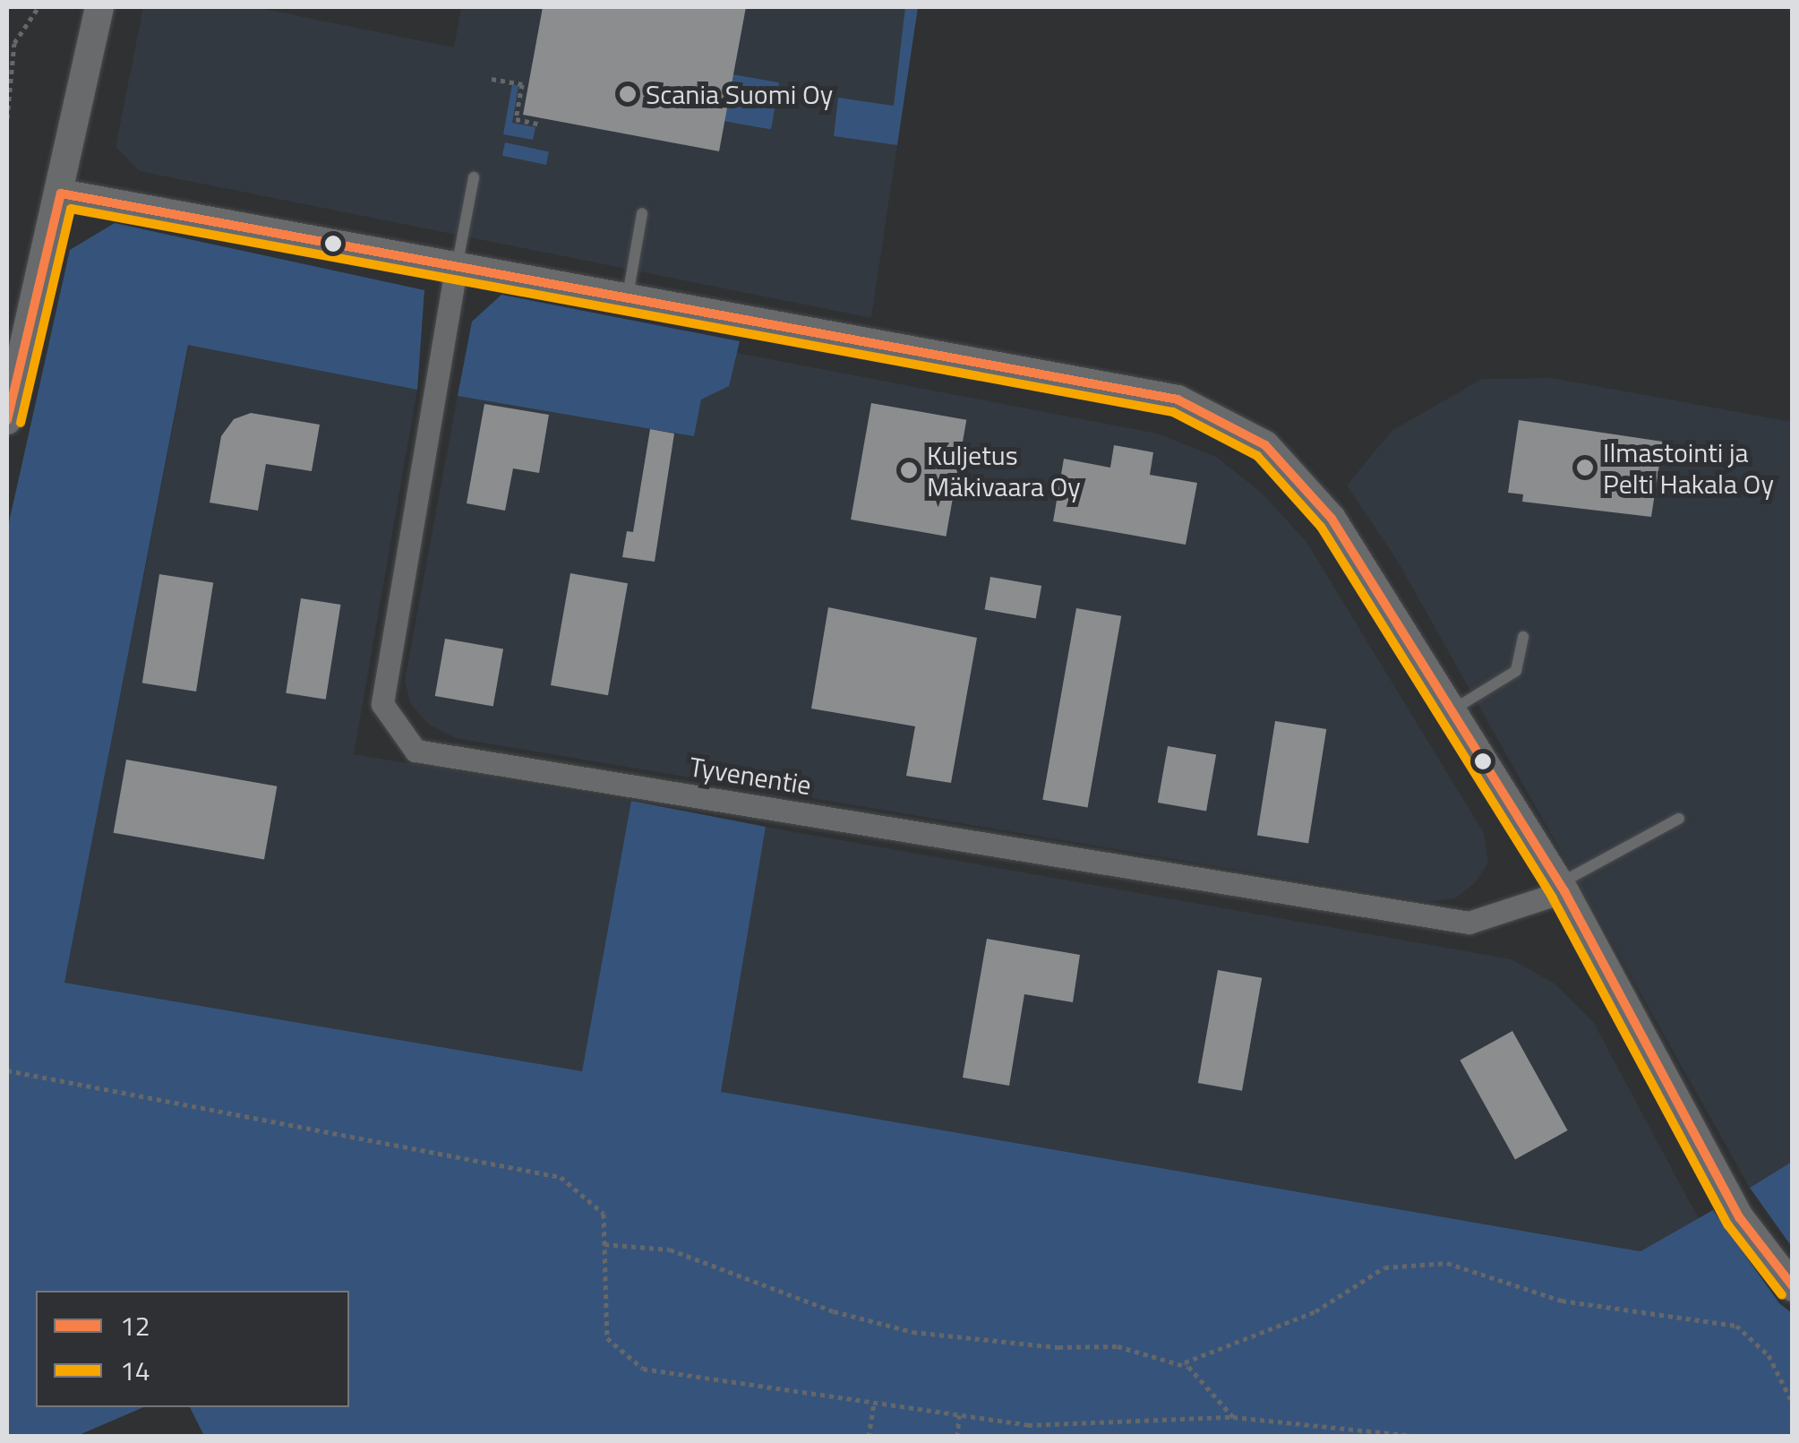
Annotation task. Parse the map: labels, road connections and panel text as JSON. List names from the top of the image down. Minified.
{"streets":{"street":["Tyvenentie"]},"places":["Scania Suomi Oy","Ilmastointi ja Pelti Hakala Oy","Kuljetus Mäkivaara Oy"],"lines":["transit line 12","transit line 14"],"legend":["12","14"]}
